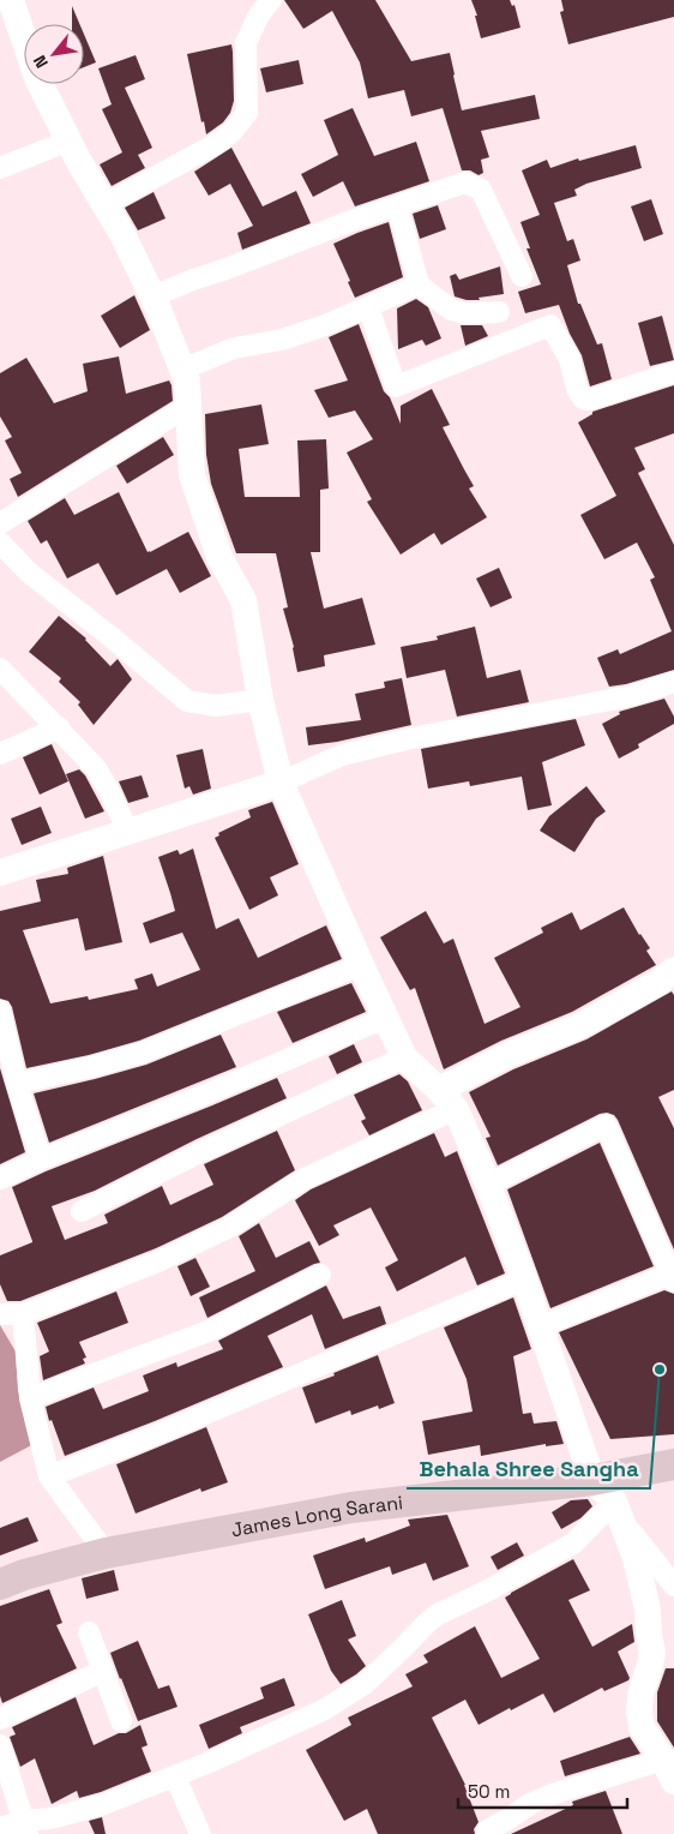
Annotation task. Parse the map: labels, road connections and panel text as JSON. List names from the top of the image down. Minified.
{"streets":{"main road":["James Long Sarani"]},"places":["Behala Shree Sangha"],"scale_bar":"50 m","north":"bottom left"}
